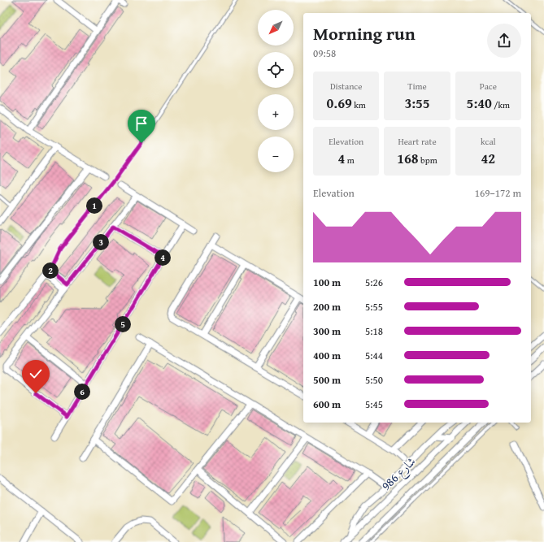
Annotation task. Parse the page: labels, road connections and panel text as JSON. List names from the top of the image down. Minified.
{"streets":{"street":["شارع 986"]},"north":"bottom left","page":{"map_buttons":["+","−"],"heading":["Morning run","09:58"],"stats":[["Distance","0.69 km"],["Time","3:55"],["Pace","5:40 /km"],["Elevation","4 m"],["Heart rate","168 bpm"],["kcal","42"]],"chart":["Elevation","169–172 m"],"pins":["1","3","4","2","5","6"],"list":[{"name":"100 m","note":"5:26"},{"name":"200 m","note":"5:55"},{"name":"300 m","note":"5:18"},{"name":"400 m","note":"5:44"},{"name":"500 m","note":"5:50"},{"name":"600 m","note":"5:45"}]}}
